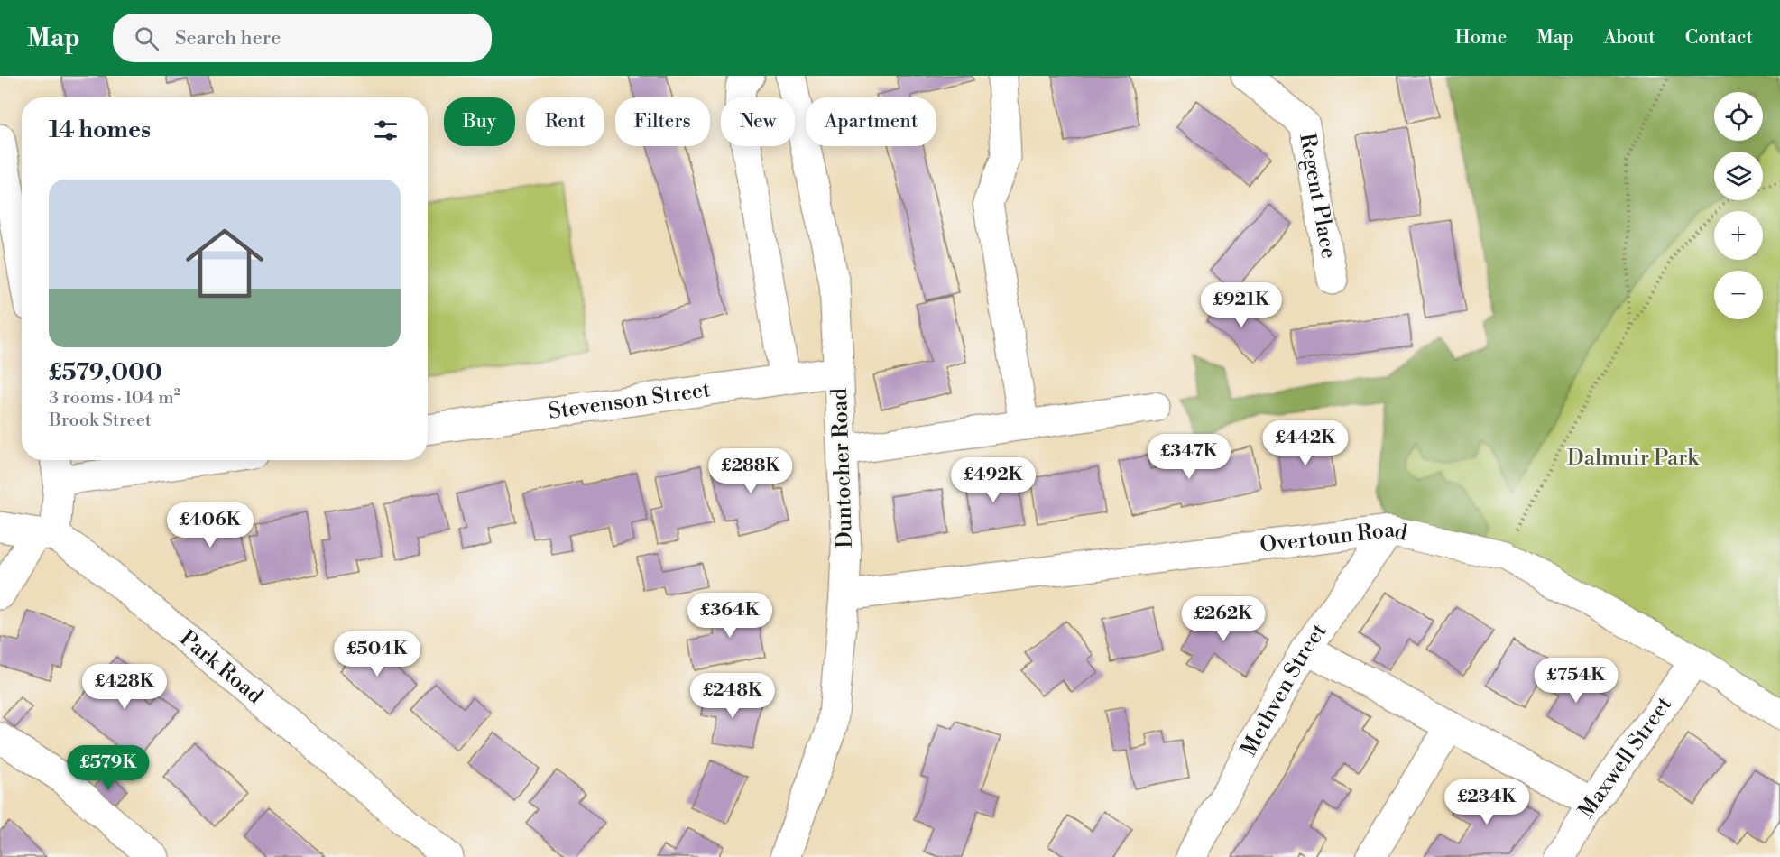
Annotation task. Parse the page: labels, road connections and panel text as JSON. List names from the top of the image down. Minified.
{"streets":{"street":["Regent Place","Stevenson Street","Duntocher Road","Overtoun Road","Park Road","Methven Street","Maxwell Street"]},"crossings":[["Stevenson Street","Duntocher Road"],["Duntocher Road","Overtoun Road"],["Overtoun Road","Methven Street"],["Overtoun Road","Maxwell Street"]],"parks":["Dalmuir Park"],"page":{"header":"Map","search":"Search here","nav":["Home","Map","About","Contact"],"map_buttons":["+","−"],"chip":["Buy","Rent","Filters","New","Apartment"],"heading":"14 homes","list":[{"name":"£579,000","note":"3 rooms · 104 m² · Brook Street"}],"price":["£921K","£442K","£347K","£288K","£492K","£406K","£364K","£262K","£504K","£754K","£428K","£248K","£579K","£234K"]}}
